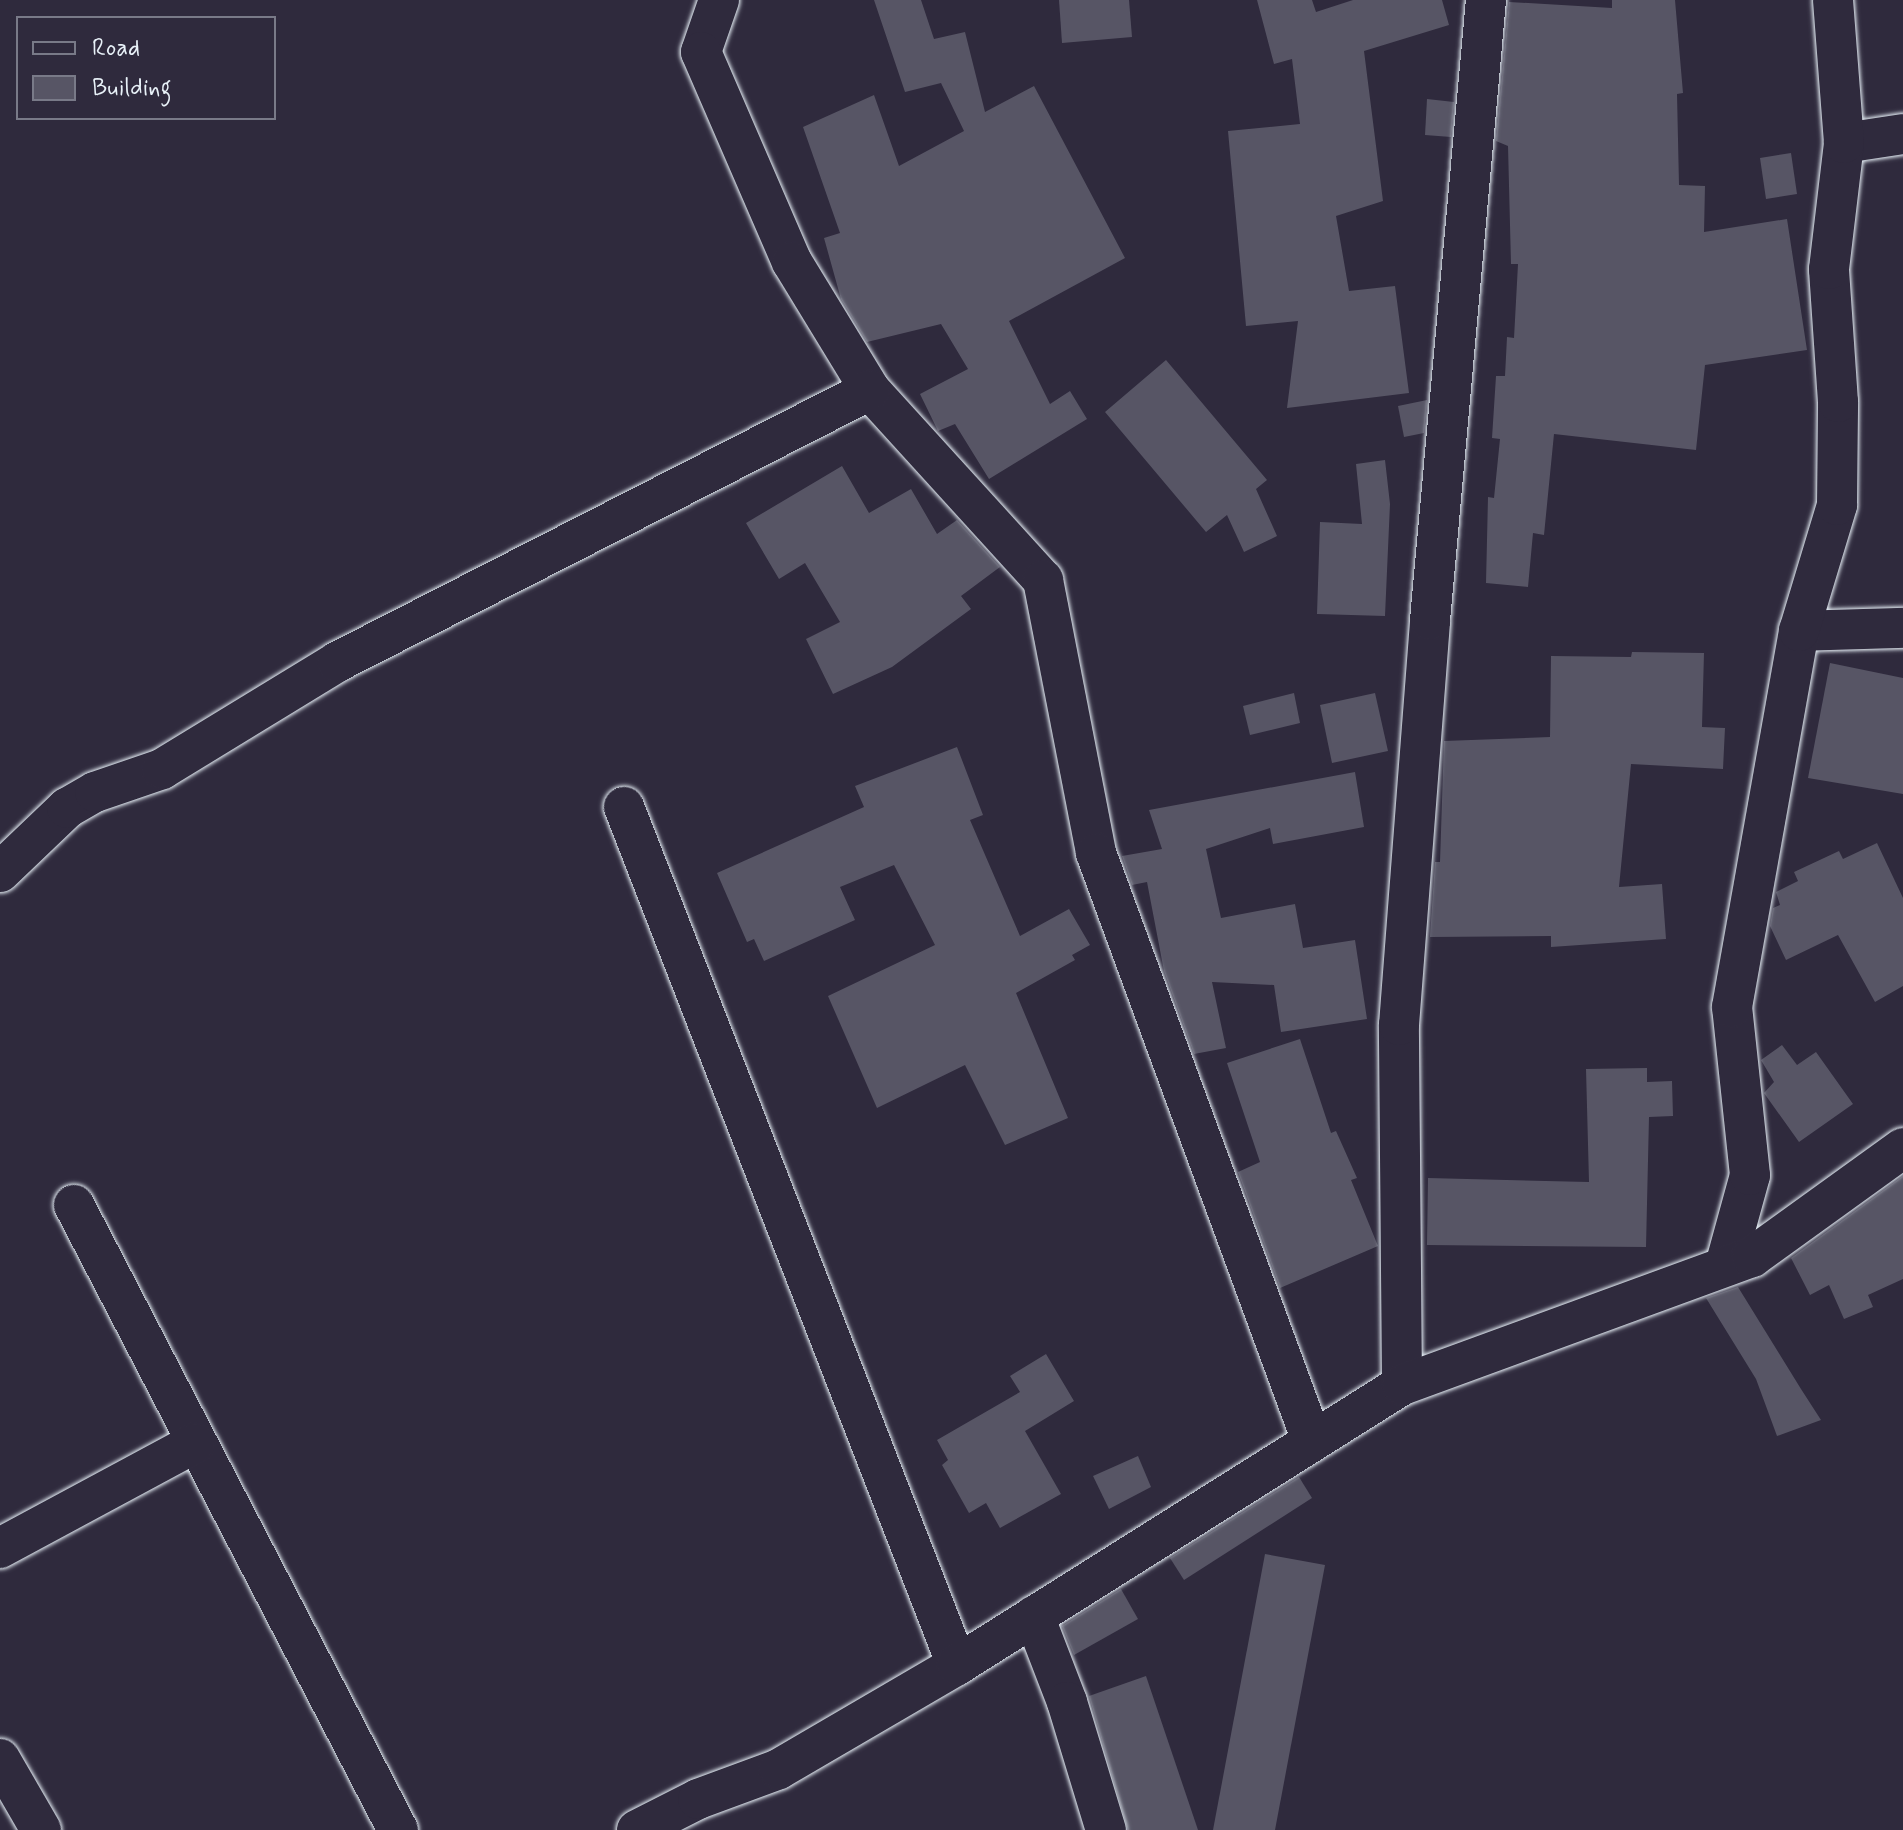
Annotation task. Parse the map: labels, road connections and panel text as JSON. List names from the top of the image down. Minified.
{"legend":["Road","Building"]}
